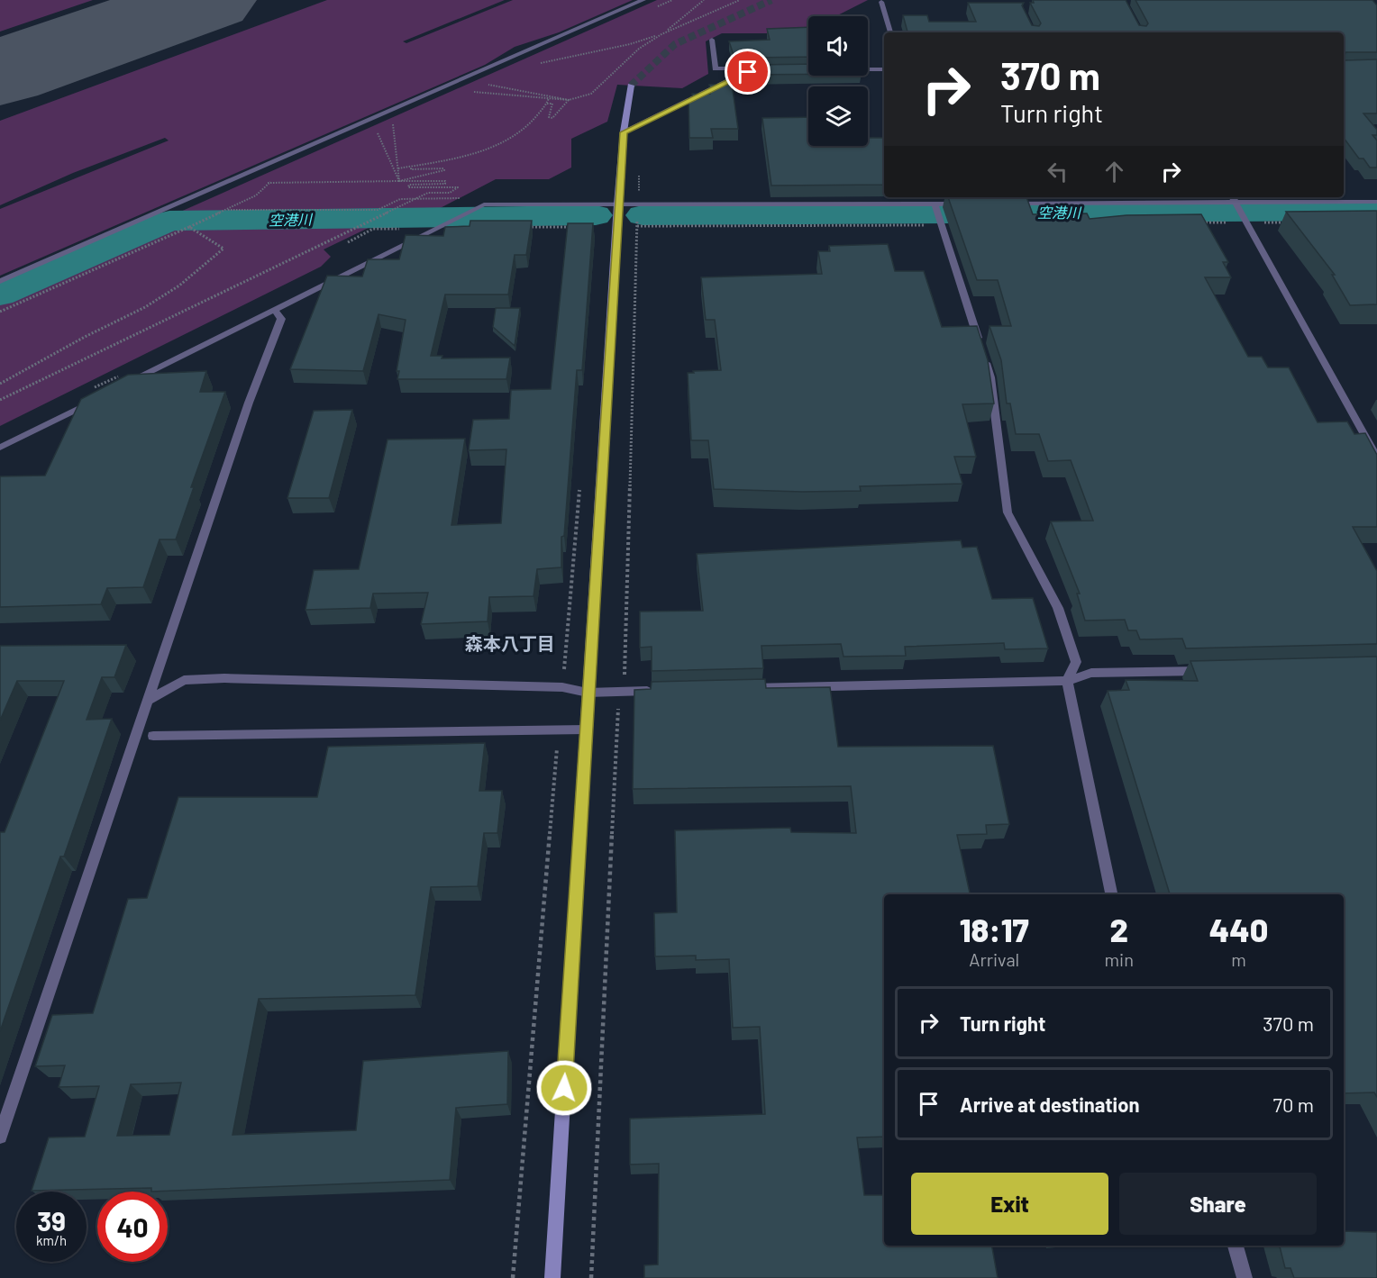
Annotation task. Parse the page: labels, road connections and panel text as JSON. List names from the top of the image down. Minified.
{"districts":["森本八丁目"],"water":["空港川"],"page":{"turn":["370 m","Turn right"],"eta":["18:17","Arrival","2","min","440","m"],"list":[{"name":"Turn right","value":"370 m"},{"name":"Arrive at destination","value":"70 m"}],"buttons":["Exit","Share"],"speed":"39 km/h","limit":"40"}}
